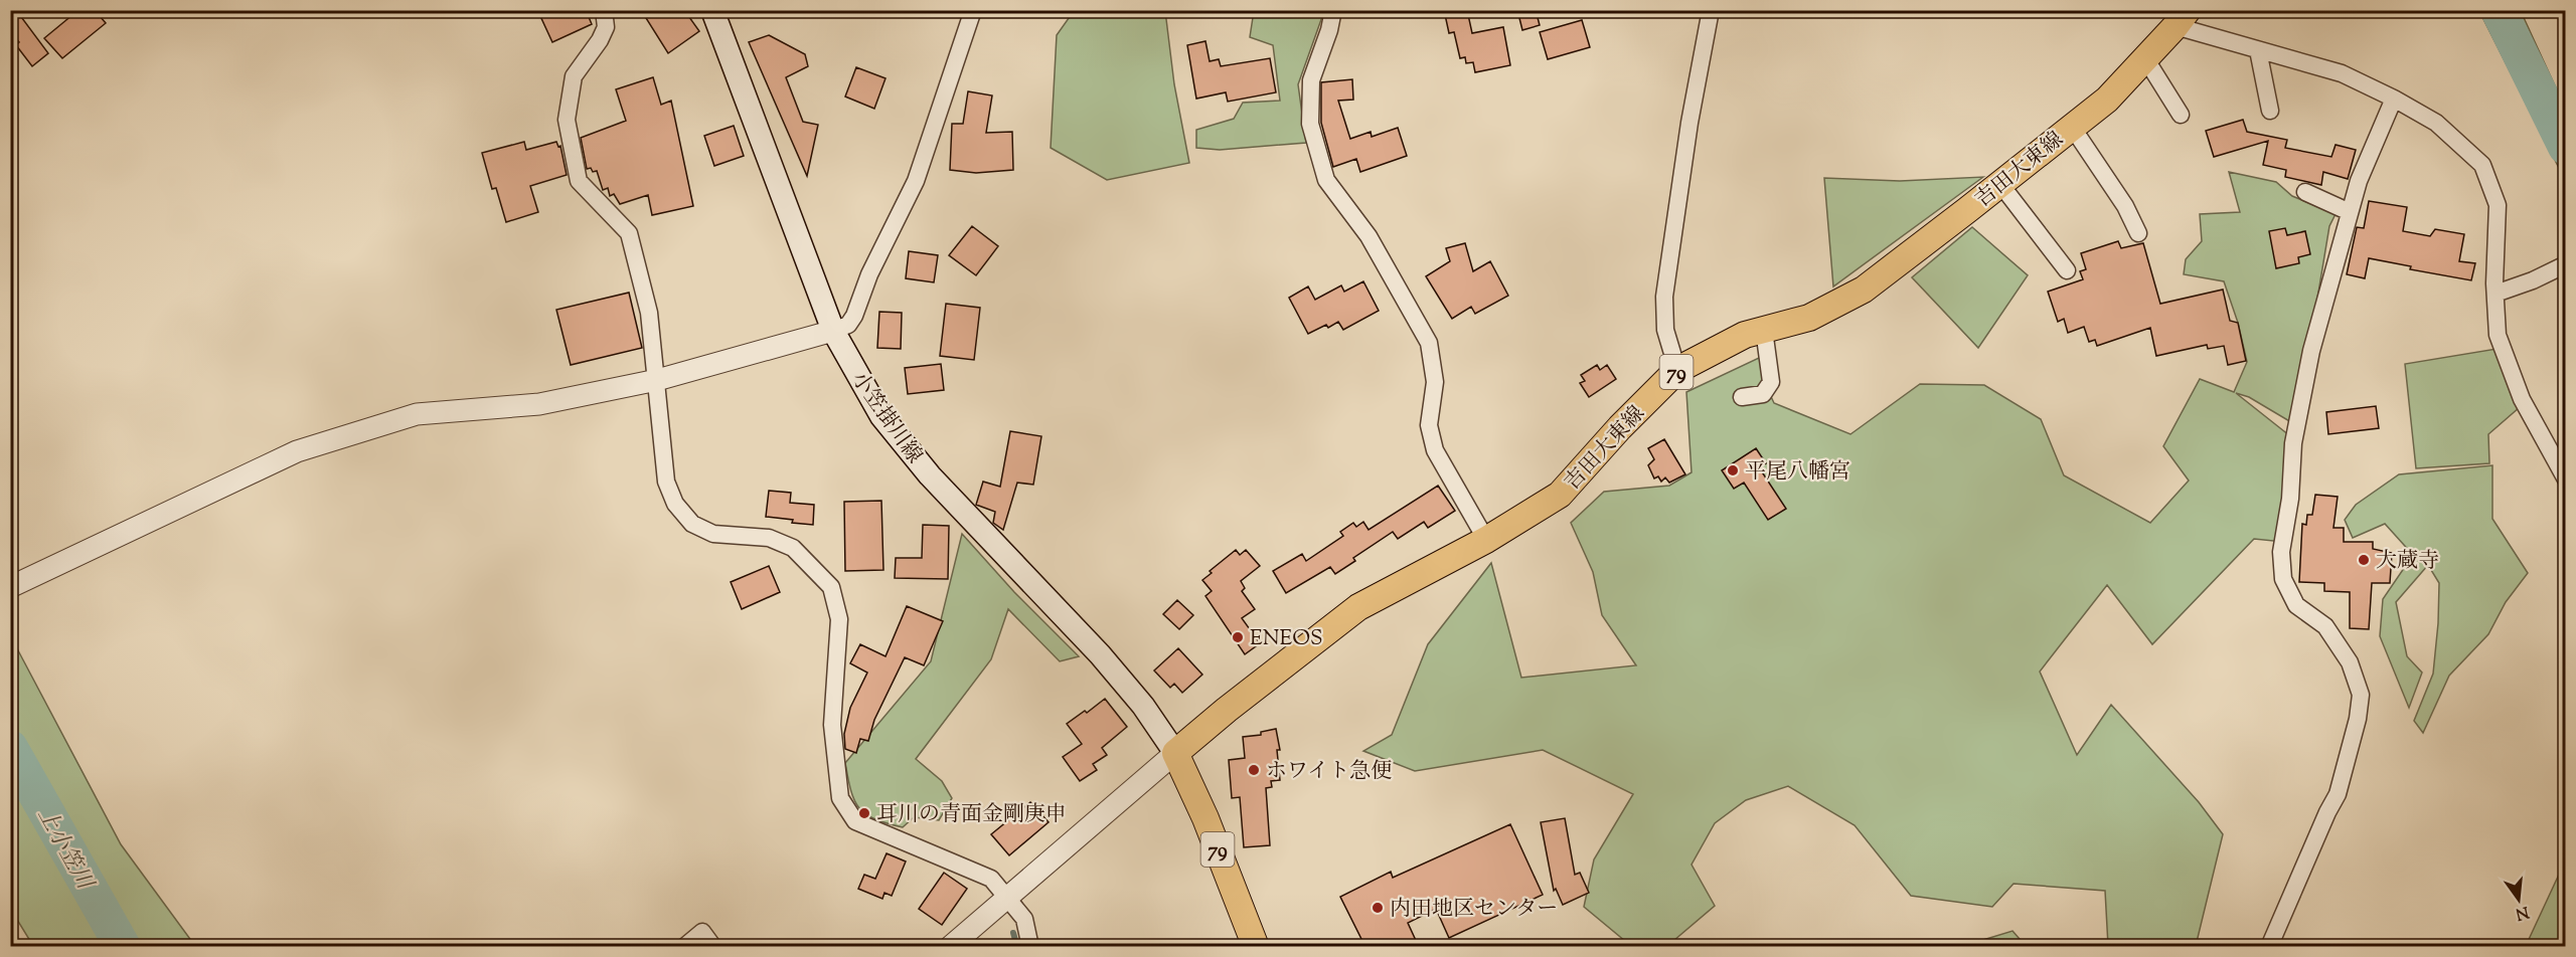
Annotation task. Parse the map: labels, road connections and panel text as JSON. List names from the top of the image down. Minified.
{"streets":{"main road":["吉田大東線","79","小笠掛川線"]},"crossings":[["吉田大東線","79"],["吉田大東線","小笠掛川線"],["79","小笠掛川線"]],"water":["上小笠川"],"places":["平尾八幡宮","大蔵寺","ENEOS","ホワイト急便","耳川の青面金剛庚申","内田地区センター"],"north":"bottom"}
